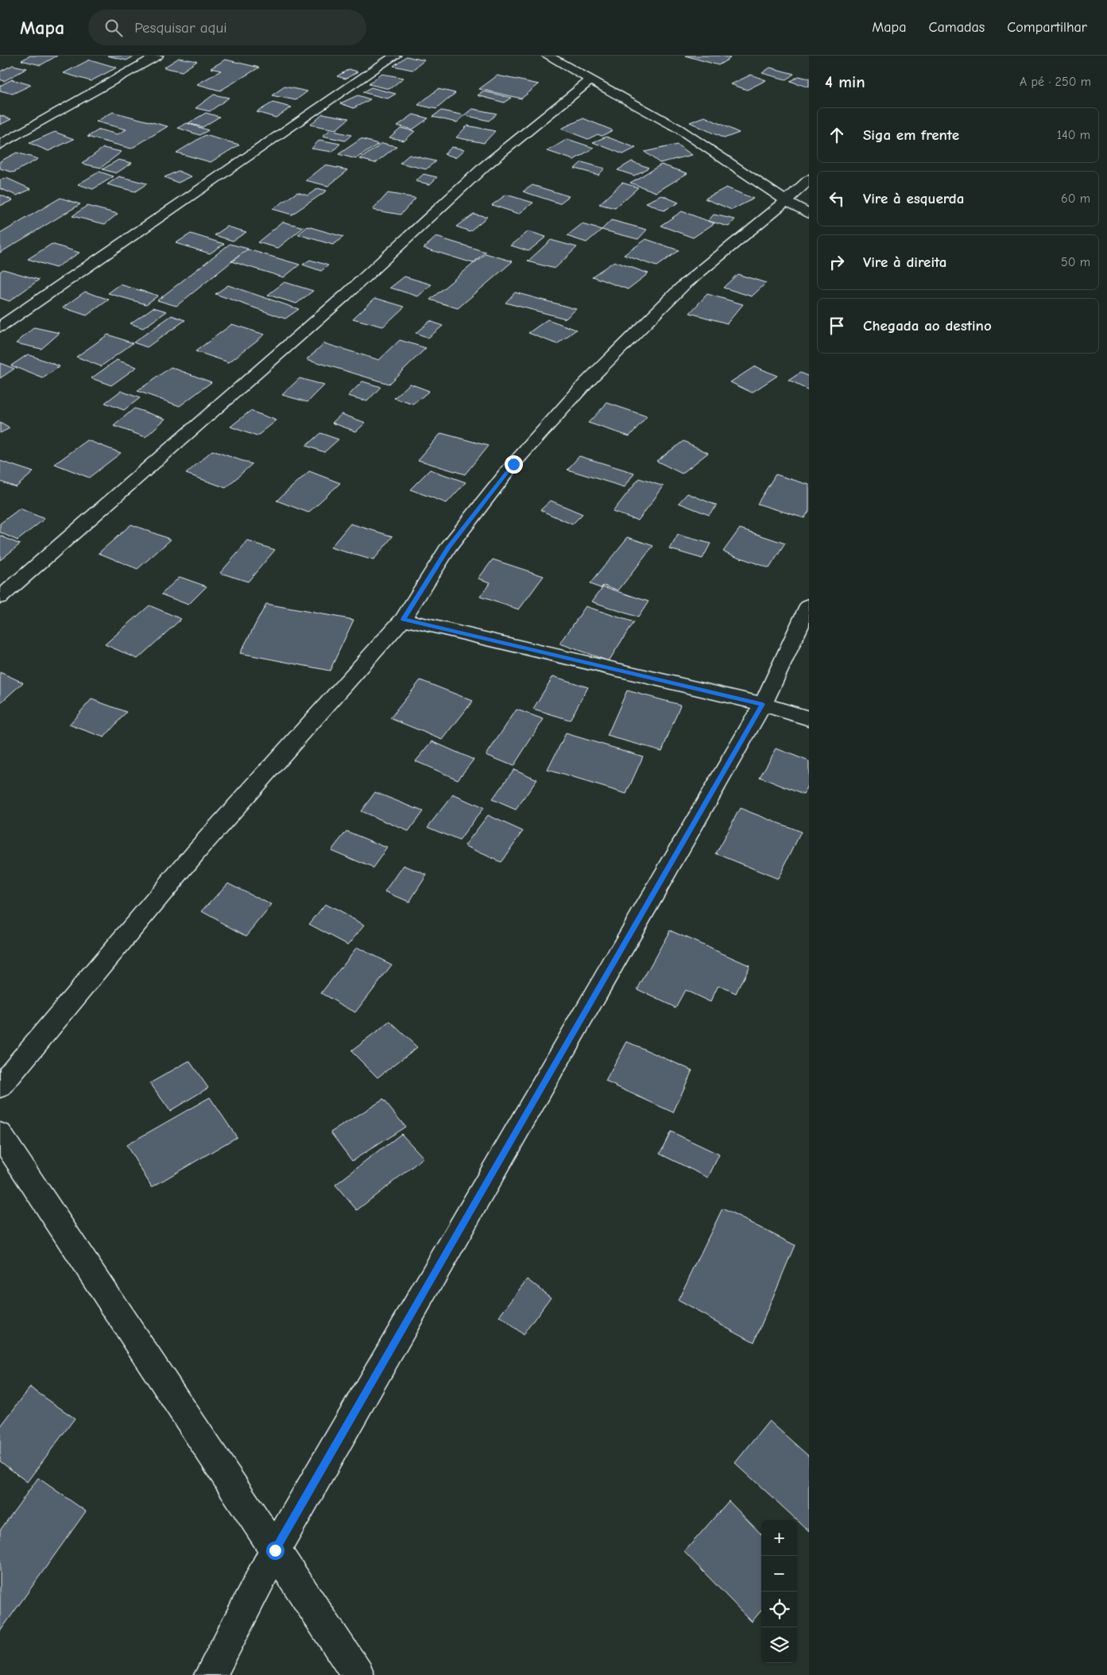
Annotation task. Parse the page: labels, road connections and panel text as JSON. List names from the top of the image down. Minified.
{"page":{"header":"Mapa","search":"Pesquisar aqui","nav":["Mapa","Camadas","Compartilhar"],"heading":["4 min","A pé · 250 m"],"list":[["Siga em frente","140 m"],["Vire à esquerda","60 m"],["Vire à direita","50 m"],"Chegada ao destino"],"map_buttons":["+","−"]}}
